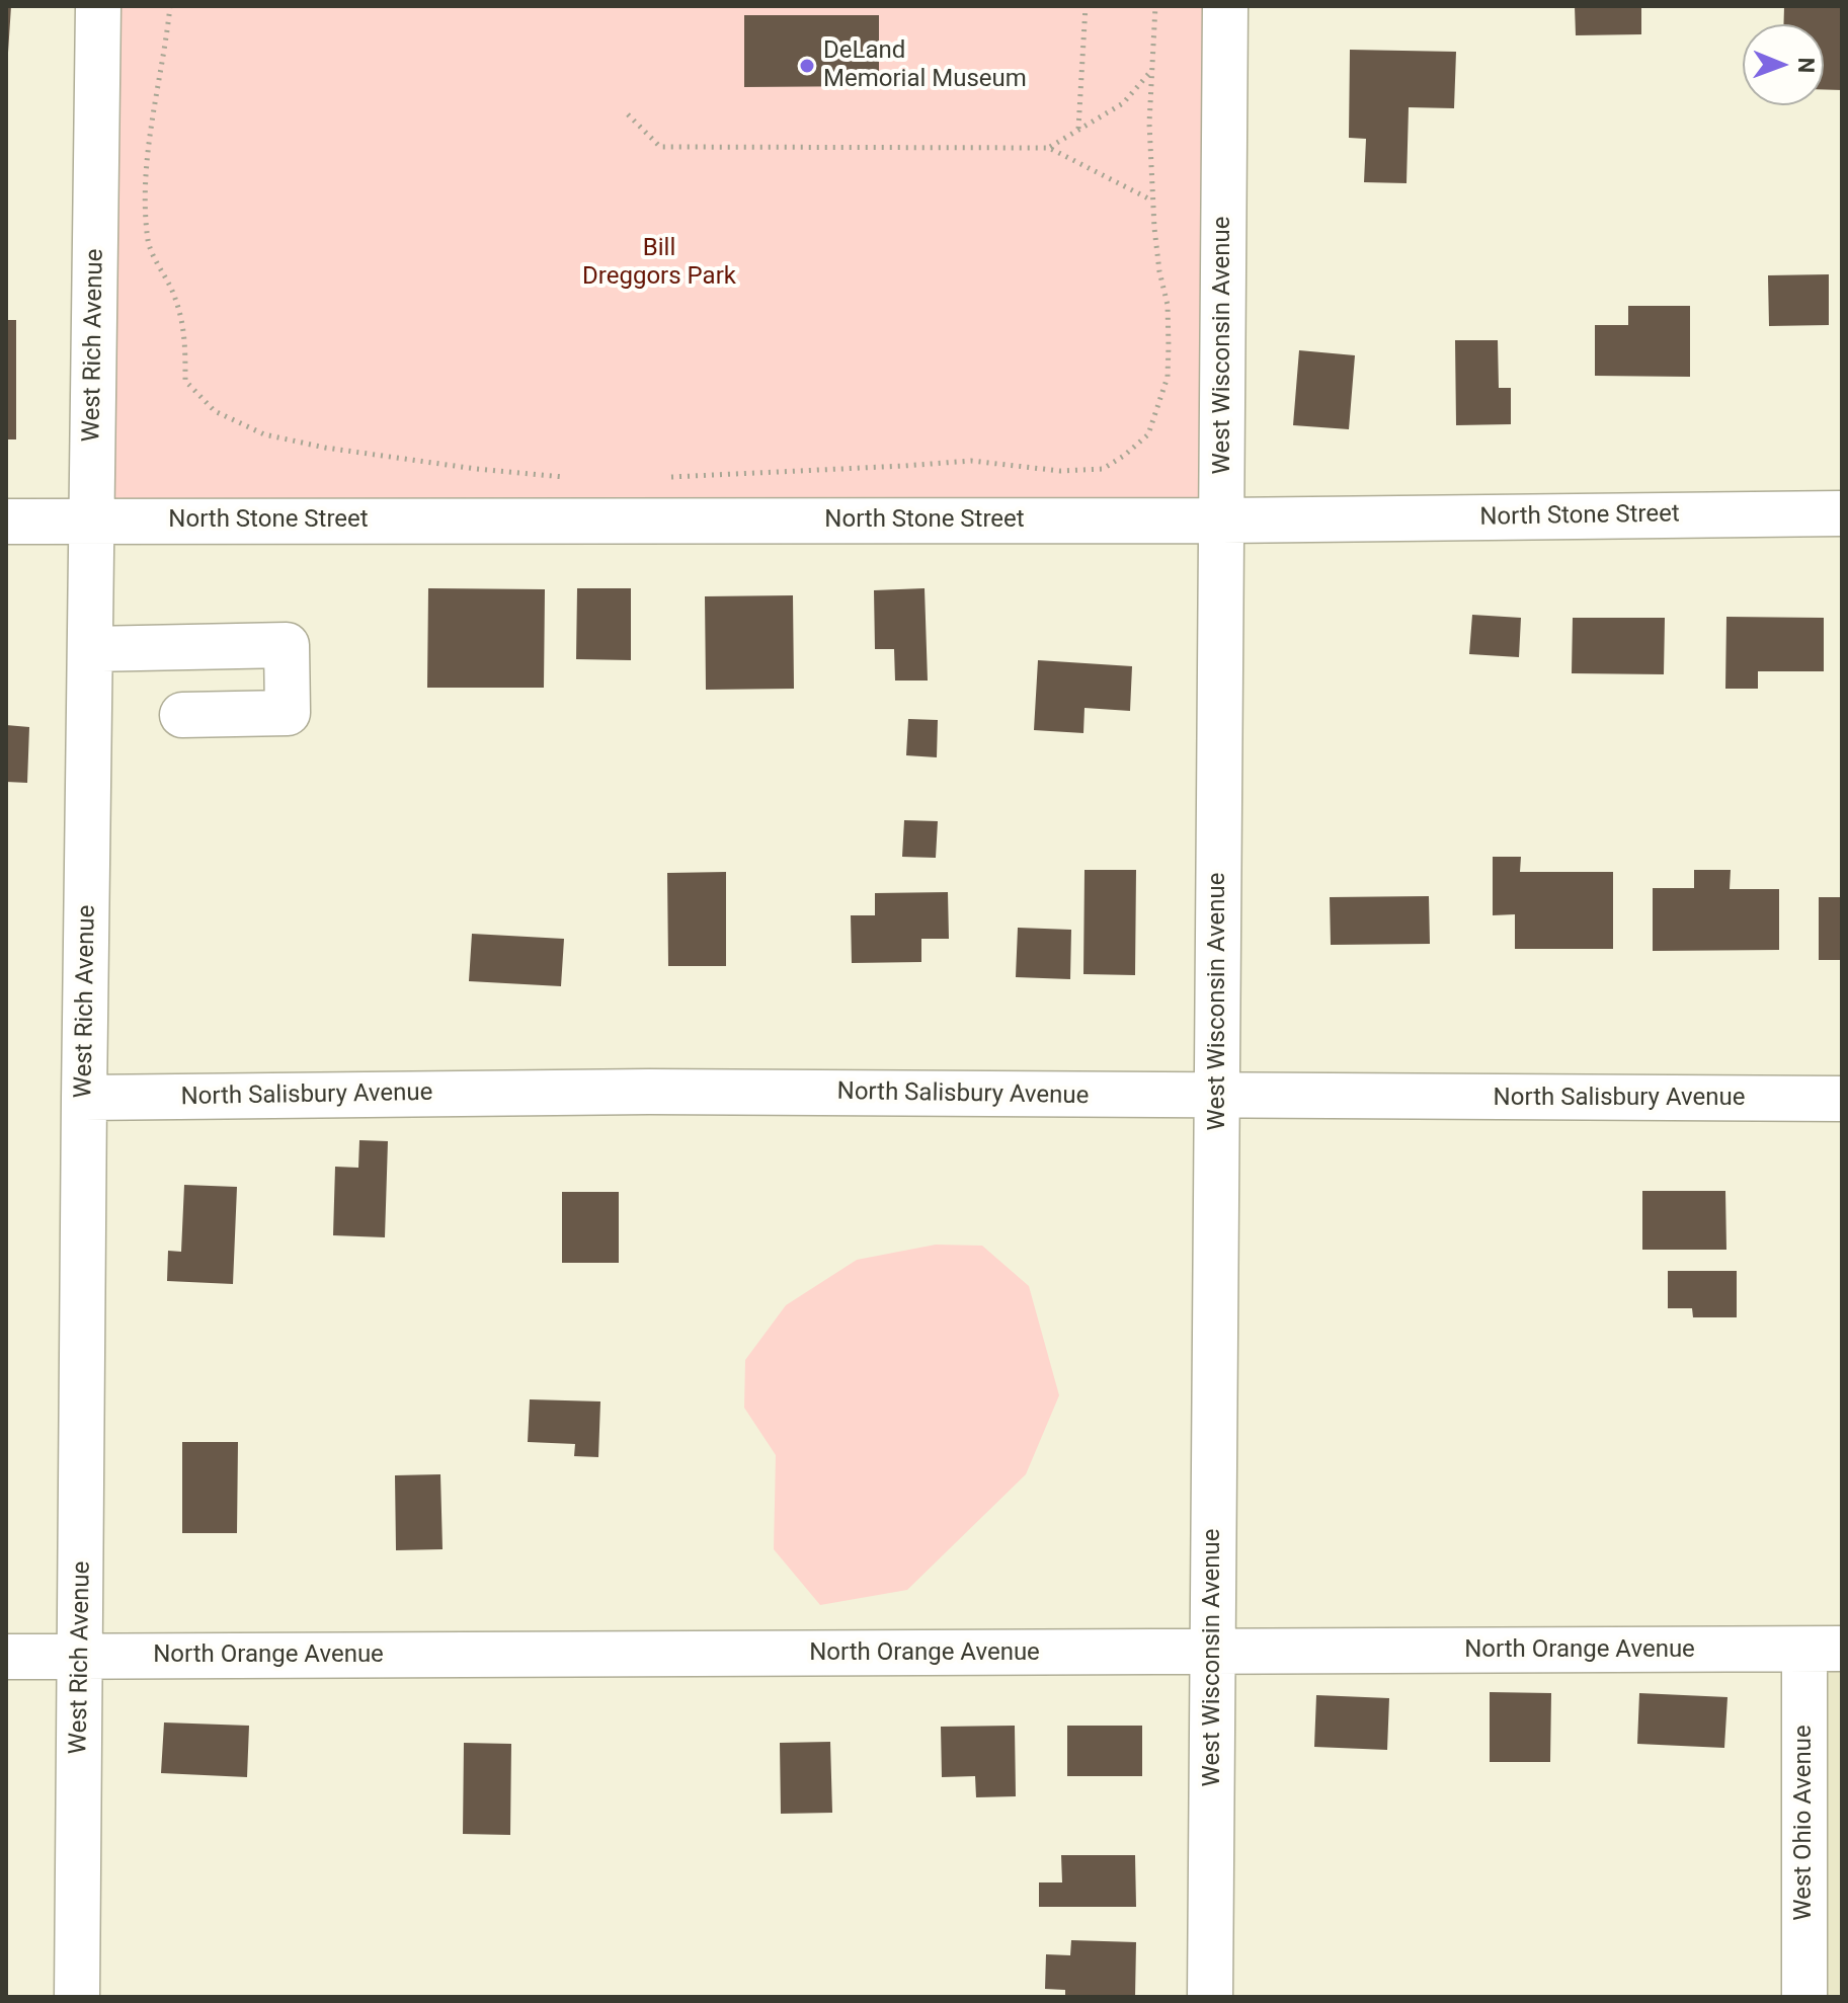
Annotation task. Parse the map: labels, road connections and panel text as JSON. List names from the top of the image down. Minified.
{"streets":{"street":["West Rich Avenue","West Wisconsin Avenue","North Stone Street","North Salisbury Avenue","North Orange Avenue","West Ohio Avenue"]},"crossings":[["West Rich Avenue","North Stone Street"],["West Rich Avenue","North Salisbury Avenue"],["West Rich Avenue","North Orange Avenue"],["West Wisconsin Avenue","North Stone Street"],["West Wisconsin Avenue","North Salisbury Avenue"],["West Wisconsin Avenue","North Orange Avenue"],["North Orange Avenue","West Ohio Avenue"]],"parks":["Bill Dreggors Park"],"places":["DeLand Memorial Museum"],"north":"right"}
